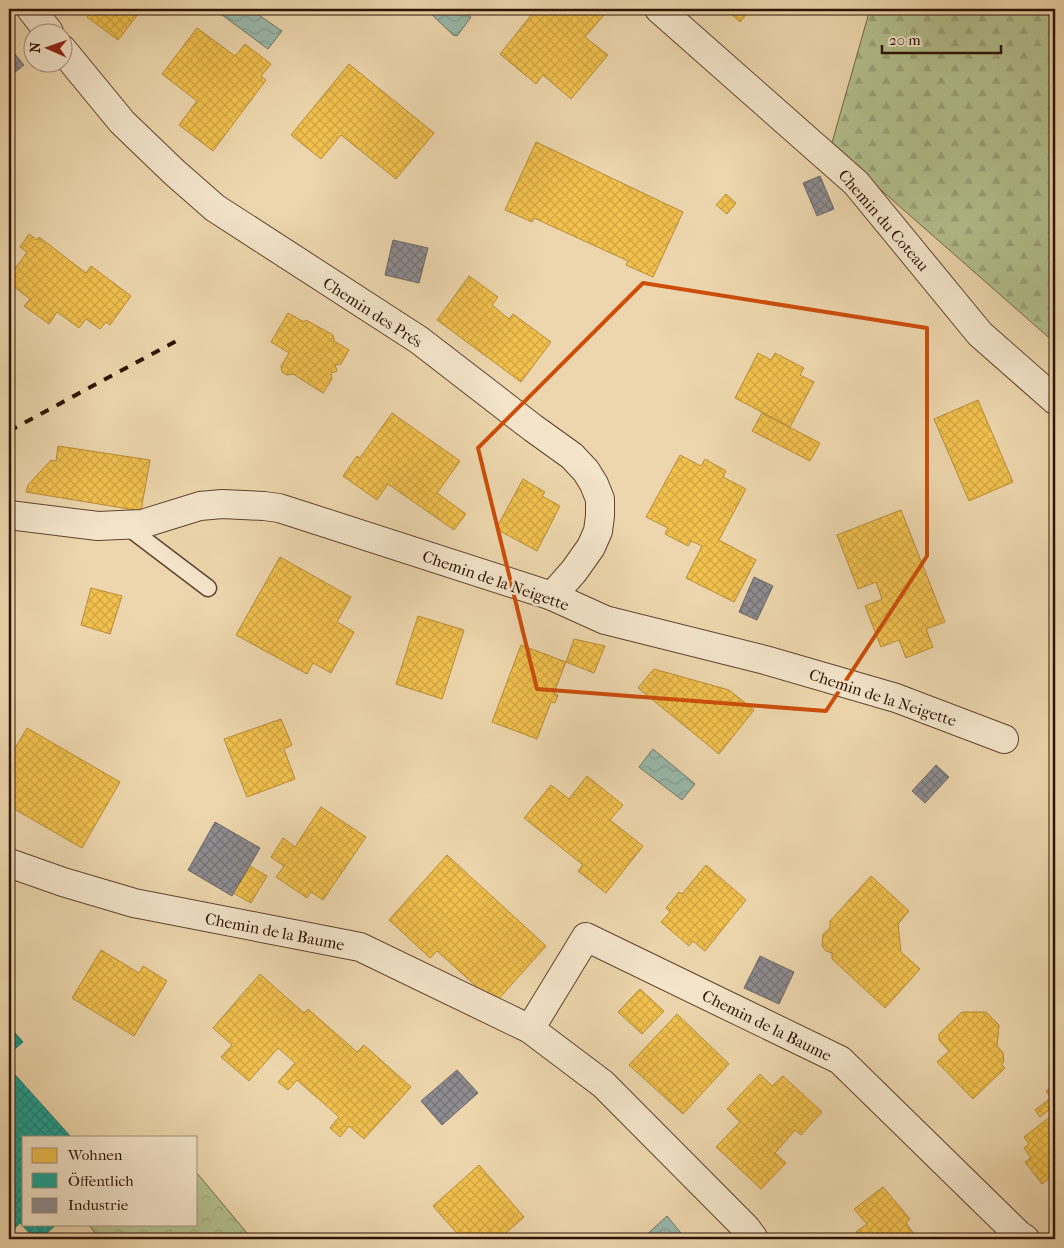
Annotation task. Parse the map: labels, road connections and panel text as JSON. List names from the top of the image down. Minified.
{"streets":{"street":["Chemin du Coteau","Chemin des Prés","Chemin de la Neigette","Chemin de la Baume"]},"crossings":[["Chemin des Prés","Chemin de la Neigette"]],"legend":["Wohnen","Öffentlich","Industrie"],"scale_bar":"20 m","north":"left"}
